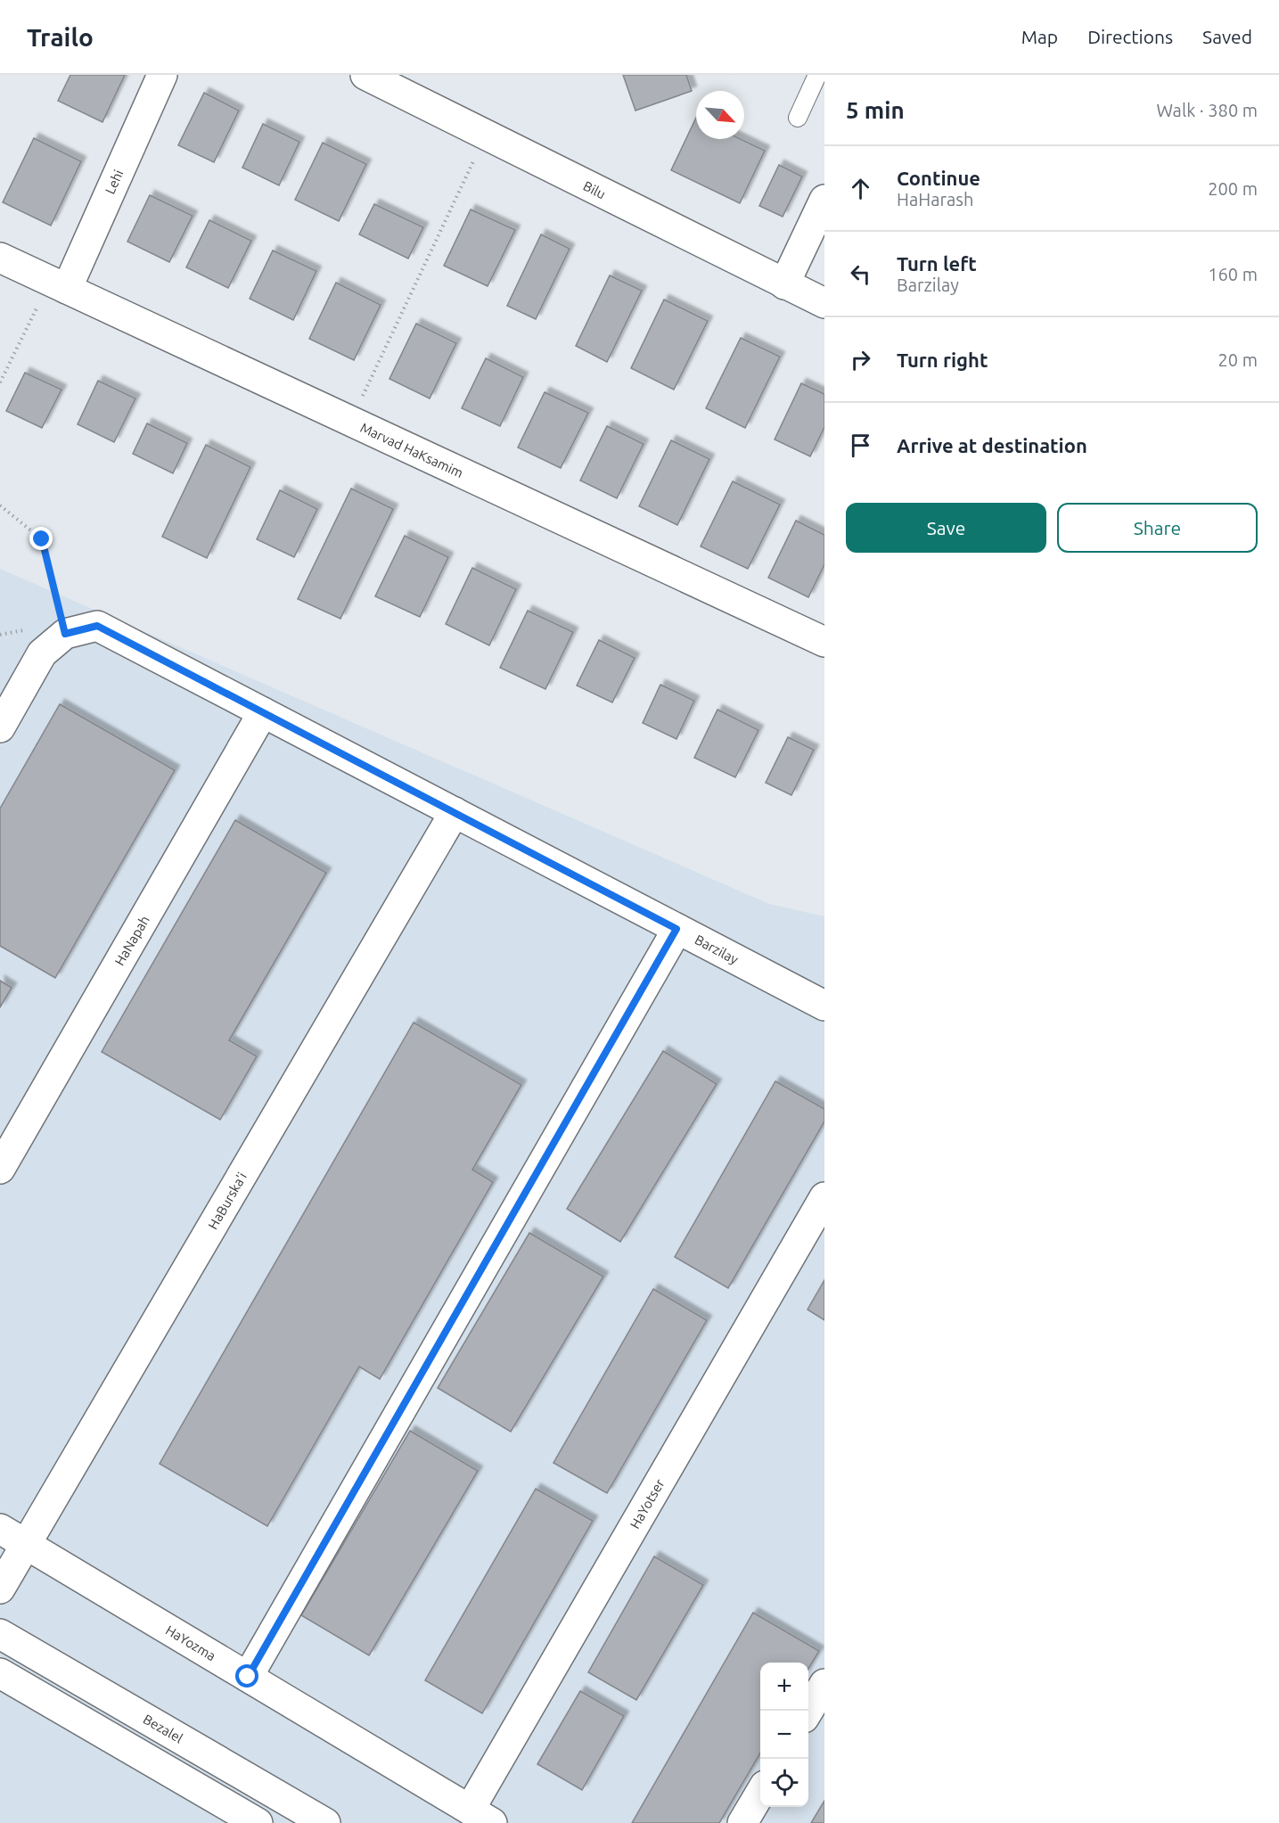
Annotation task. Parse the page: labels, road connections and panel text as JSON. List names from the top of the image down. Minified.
{"streets":{"street":["Lehi","Bilu","Marvad HaKsamim","HaNapah","Barzilay","HaBurska'i","HaYotser","HaYozma","Bezalel"]},"crossings":[["Lehi","Marvad HaKsamim"],["HaNapah","Barzilay"],["Barzilay","HaBurska'i"],["HaBurska'i","HaYozma"],["HaYotser","HaYozma"]],"north":"bottom right","page":{"header":"Trailo","nav":["Map","Directions","Saved"],"heading":["5 min","Walk · 380 m"],"list":[["Continue","HaHarash","200 m"],["Turn left","Barzilay","160 m"],["Turn right","20 m"],"Arrive at destination"],"buttons":["Save","Share"],"map_buttons":["+","−"]}}
